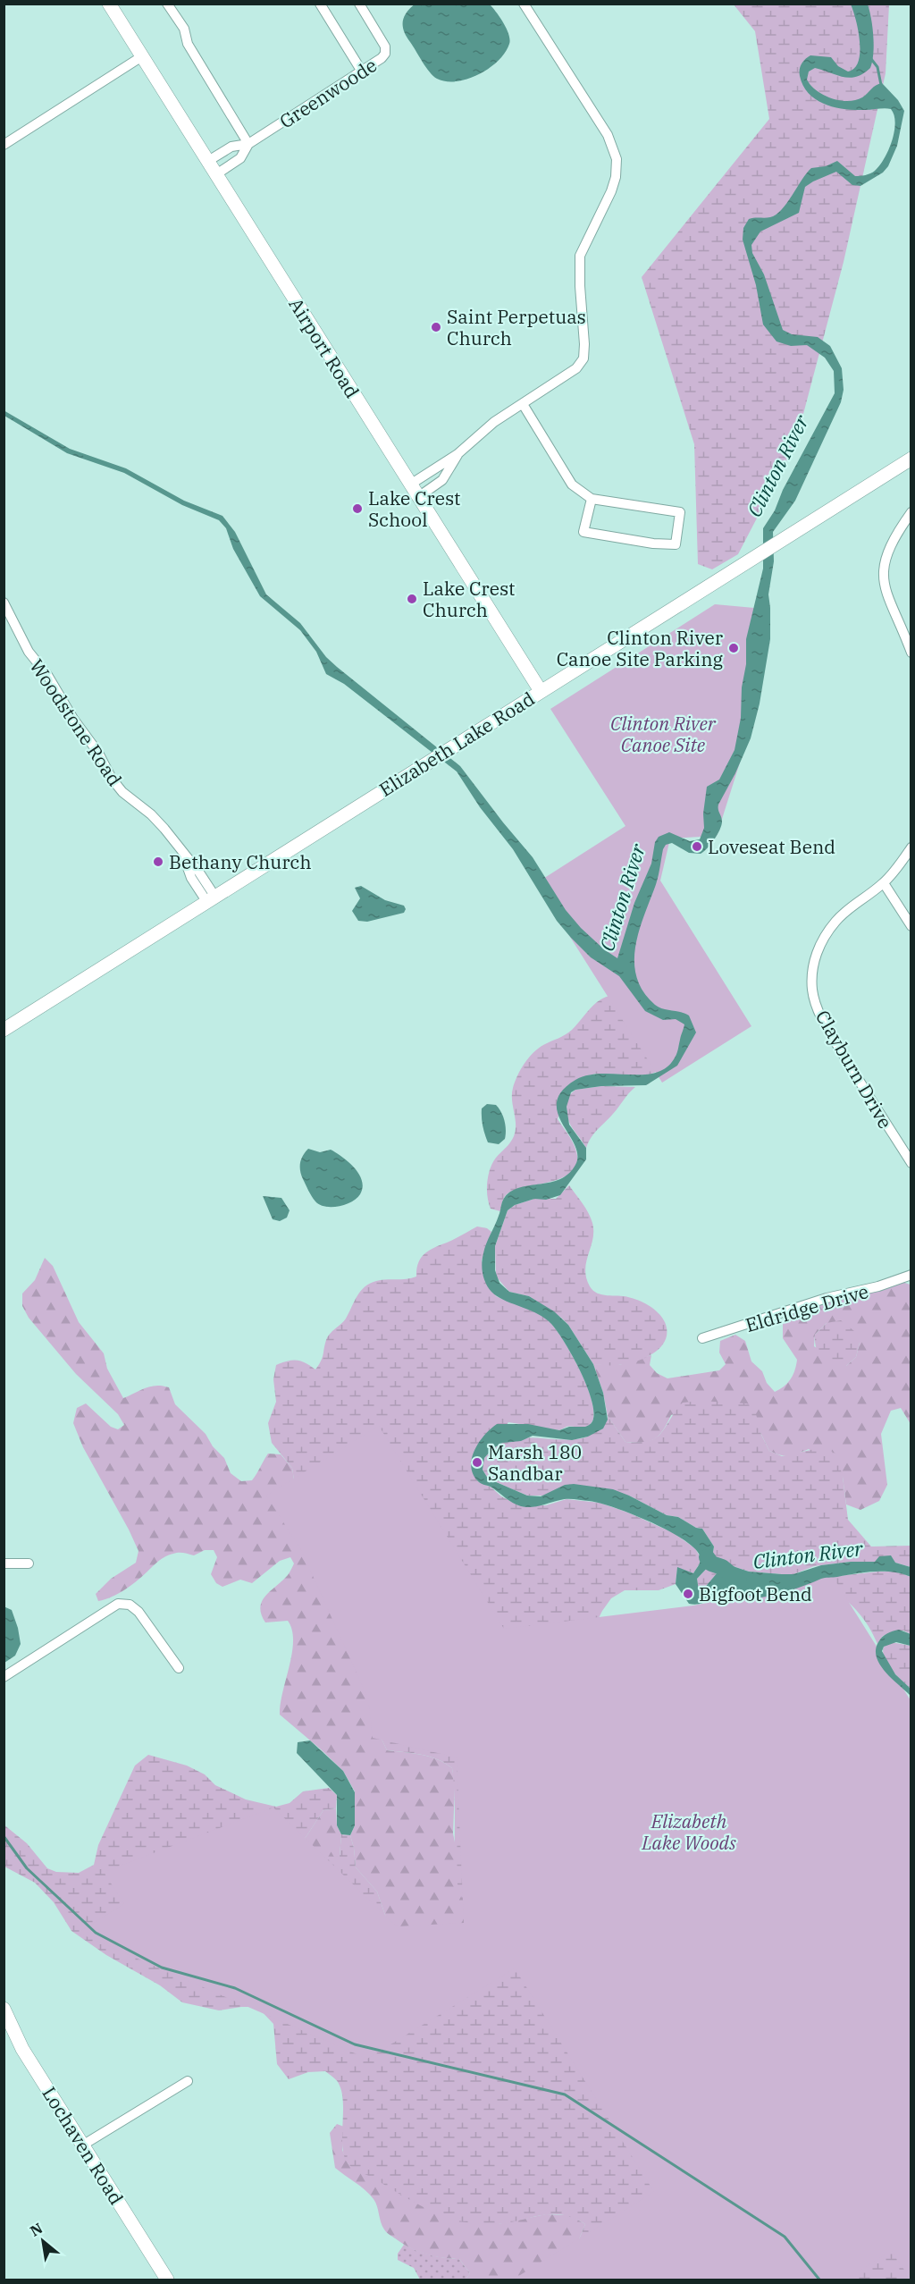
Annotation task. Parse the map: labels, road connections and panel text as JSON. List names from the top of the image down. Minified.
{"streets":{"street":["Greenwoode","Airport Road","Woodstone Road","Elizabeth Lake Road","Clayburn Drive","Eldridge Drive","Lochaven Road"]},"crossings":[["Greenwoode","Airport Road"],["Airport Road","Elizabeth Lake Road"],["Woodstone Road","Elizabeth Lake Road"]],"water":["Clinton River"],"parks":["Clinton River Canoe Site","Elizabeth Lake Woods"],"places":["Saint Perpetuas Church","Lake Crest School","Lake Crest Church","Clinton River Canoe Site Parking","Loveseat Bend","Bethany Church","Marsh 180 Sandbar","Bigfoot Bend"],"north":"top left"}
